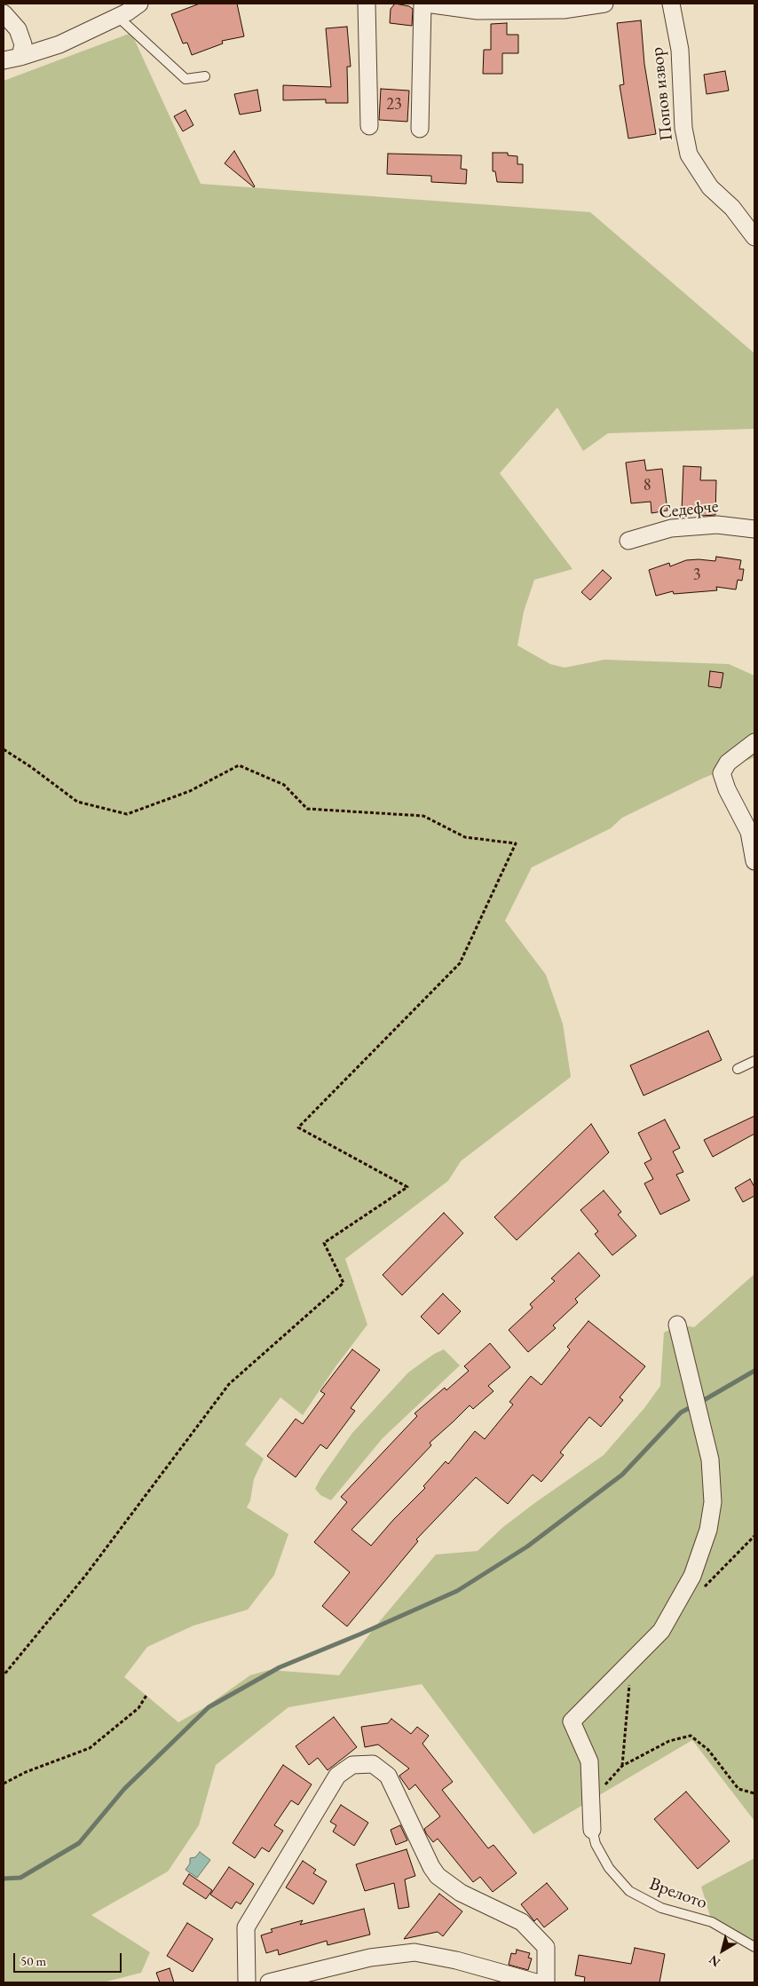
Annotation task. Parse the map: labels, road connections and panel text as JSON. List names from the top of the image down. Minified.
{"streets":{"street":["Попов извор","Седефче"],"lane":["Врелото"]},"house_numbers":["23","8","3"],"scale_bar":"50 m","north":"bottom left"}
